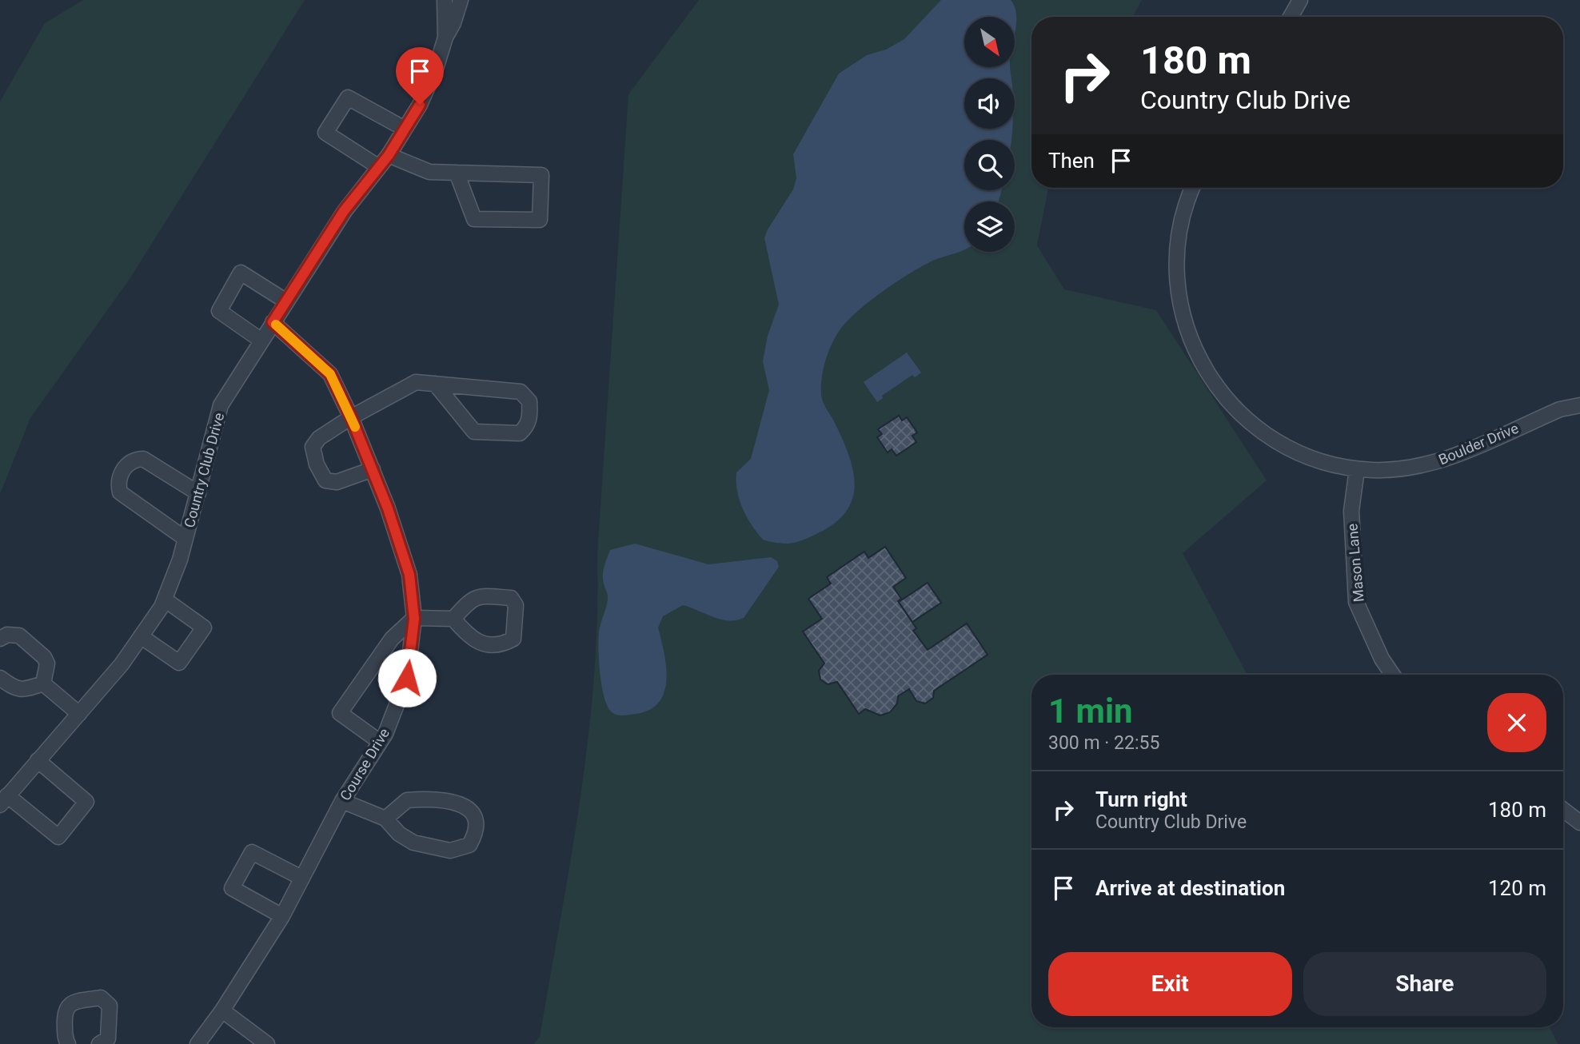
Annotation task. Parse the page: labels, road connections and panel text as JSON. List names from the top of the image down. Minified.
{"streets":{"street":["Boulder Drive","Country Club Drive","Mason Lane","Course Drive"]},"crossings":[["Boulder Drive","Mason Lane"],["Country Club Drive","Course Drive"]],"north":"bottom right","page":{"turn":["180 m","Country Club Drive"],"then":"Then","heading":["1 min","300 m · 22:55"],"list":[{"name":"Turn right","note":"Country Club Drive","value":"180 m"},{"name":"Arrive at destination","value":"120 m"}],"buttons":["Exit","Share"]}}
